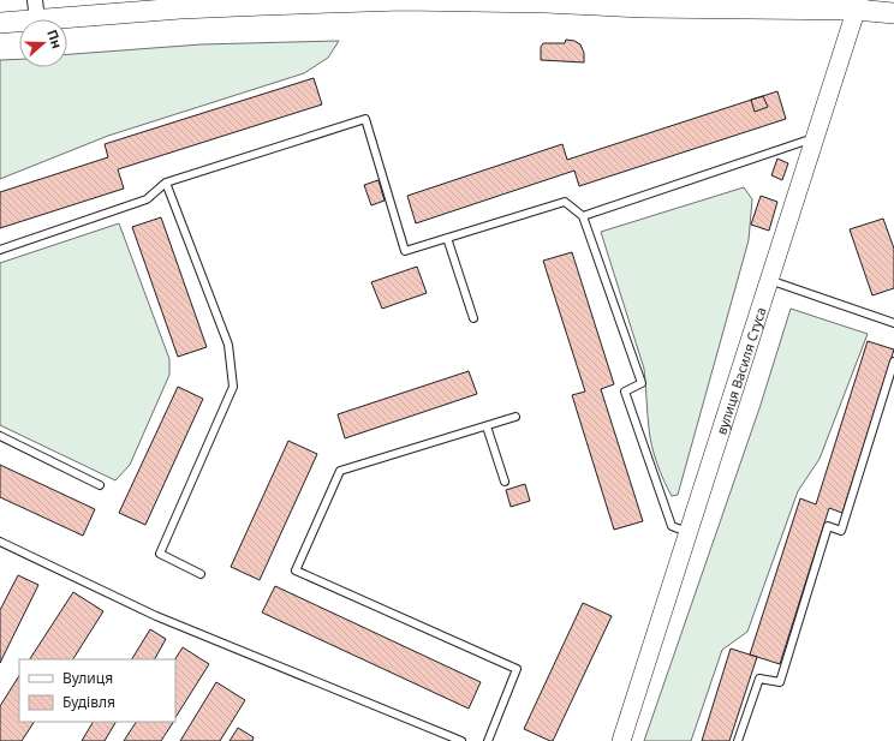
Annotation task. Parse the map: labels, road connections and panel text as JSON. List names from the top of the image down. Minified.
{"streets":{"street":["вулиця Василя Стуса"]},"legend":["Вулиця","Будівля"],"north":"right"}
